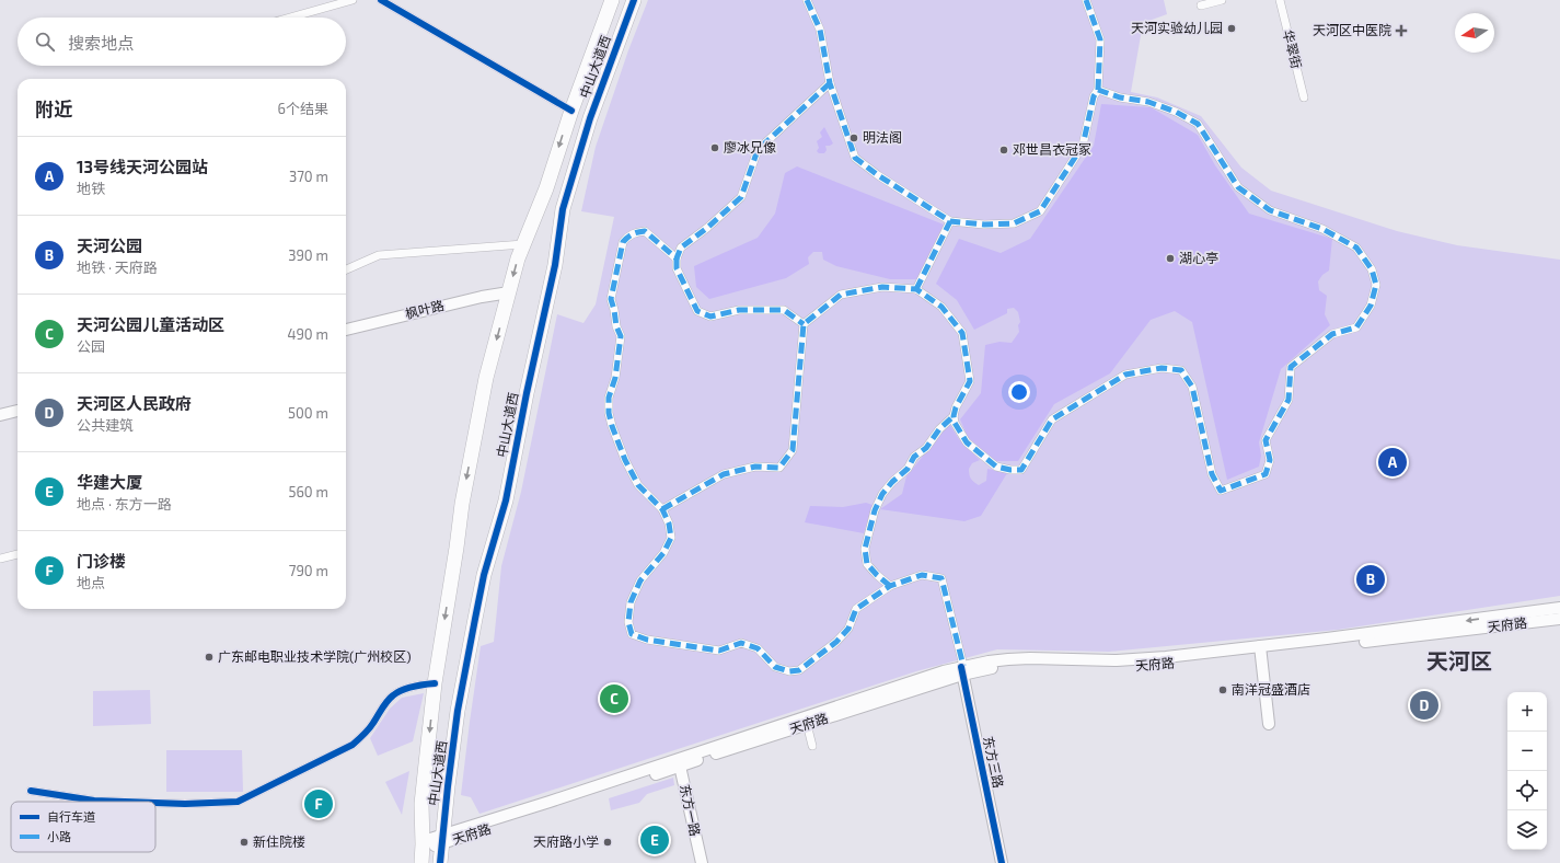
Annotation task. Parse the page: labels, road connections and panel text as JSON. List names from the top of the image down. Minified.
{"streets":{"highway":["中山大道西"],"main road":["枫叶路","天府路","东方三路","东方一路"],"street":["华翠街"]},"crossings":[["中山大道西","枫叶路"],["中山大道西","天府路"],["天府路","东方三路"],["天府路","东方一路"]],"districts":["天河区"],"places":{"other":["天河实验幼儿园","明法阁","廖冰兄像","邓世昌衣冠冢","湖心亭","广东邮电职业技术学院(广州校区)","南洋冠盛酒店","新住院楼","天府路小学"],"health":["天河区中医院"]},"legend":["自行车道","小路"],"north":"left","page":{"search":"搜索地点","heading":["附近","6个结果"],"list":[{"mark":"A","name":"13号线天河公园站","note":"地铁","value":"370 m"},{"mark":"B","name":"天河公园","note":"地铁 · 天府路","value":"390 m"},{"mark":"C","name":"天河公园儿童活动区","note":"公园","value":"490 m"},{"mark":"D","name":"天河区人民政府","note":"公共建筑","value":"500 m"},{"mark":"E","name":"华建大厦","note":"地点 · 东方一路","value":"560 m"},{"mark":"F","name":"门诊楼","note":"地点","value":"790 m"}],"pins":["A","B","C","D","F","E"],"map_buttons":["+","−"]}}
